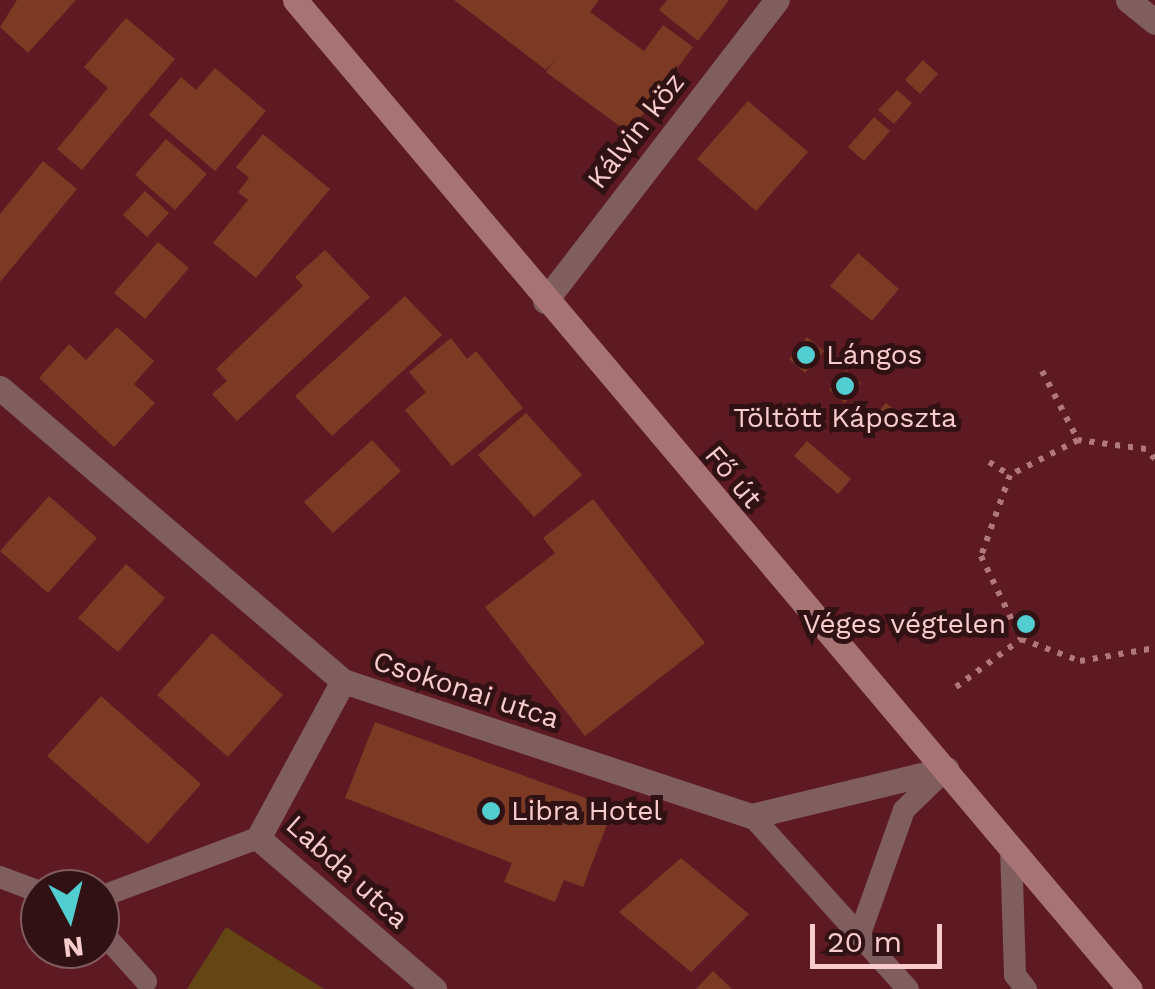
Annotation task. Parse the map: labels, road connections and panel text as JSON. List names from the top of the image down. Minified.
{"streets":{"main road":["Fő út"],"street":["Kálvin köz","Csokonai utca","Labda utca"]},"crossings":[["Kálvin köz","Fő út"],["Csokonai utca","Labda utca"]],"places":["Lángos","Töltött Káposzta","Véges végtelen","Libra Hotel"],"scale_bar":"20 m","north":"bottom"}
